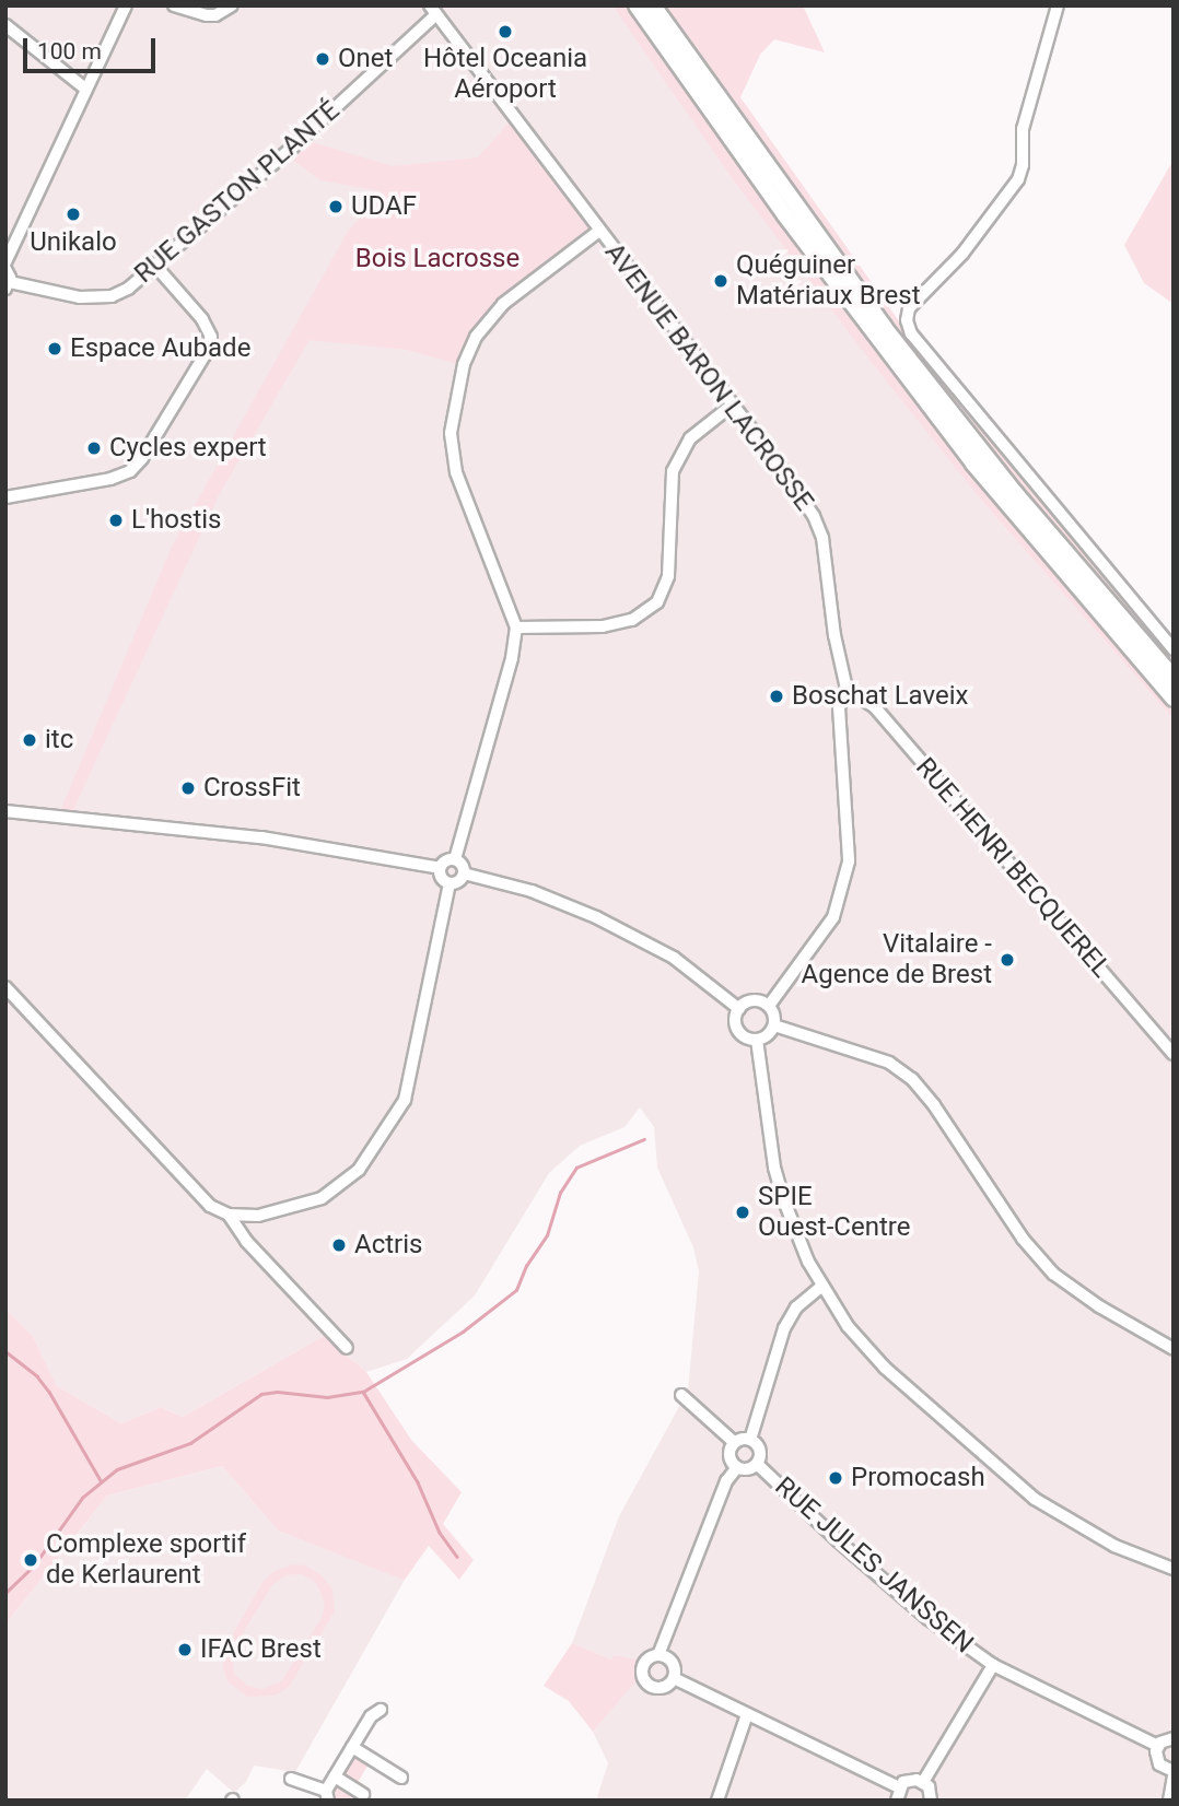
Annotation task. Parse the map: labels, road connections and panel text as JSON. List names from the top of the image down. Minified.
{"streets":{"street":["RUE GASTON PLANTÉ","AVENUE BARON LACROSSE","RUE HENRI BECQUEREL","RUE JULES JANSSEN"]},"crossings":[["RUE GASTON PLANTÉ","AVENUE BARON LACROSSE"],["AVENUE BARON LACROSSE","RUE HENRI BECQUEREL"]],"parks":["Bois Lacrosse"],"places":["Hôtel Oceania Aéroport","Onet","UDAF","Unikalo","Quéguiner Matériaux Brest","Espace Aubade","Cycles expert","L'hostis","Boschat Laveix","itc","CrossFit","Vitalaire - Agence de Brest","SPIE Ouest-Centre","Actris","Promocash","Complexe sportif de Kerlaurent","IFAC Brest"],"scale_bar":"100 m"}
